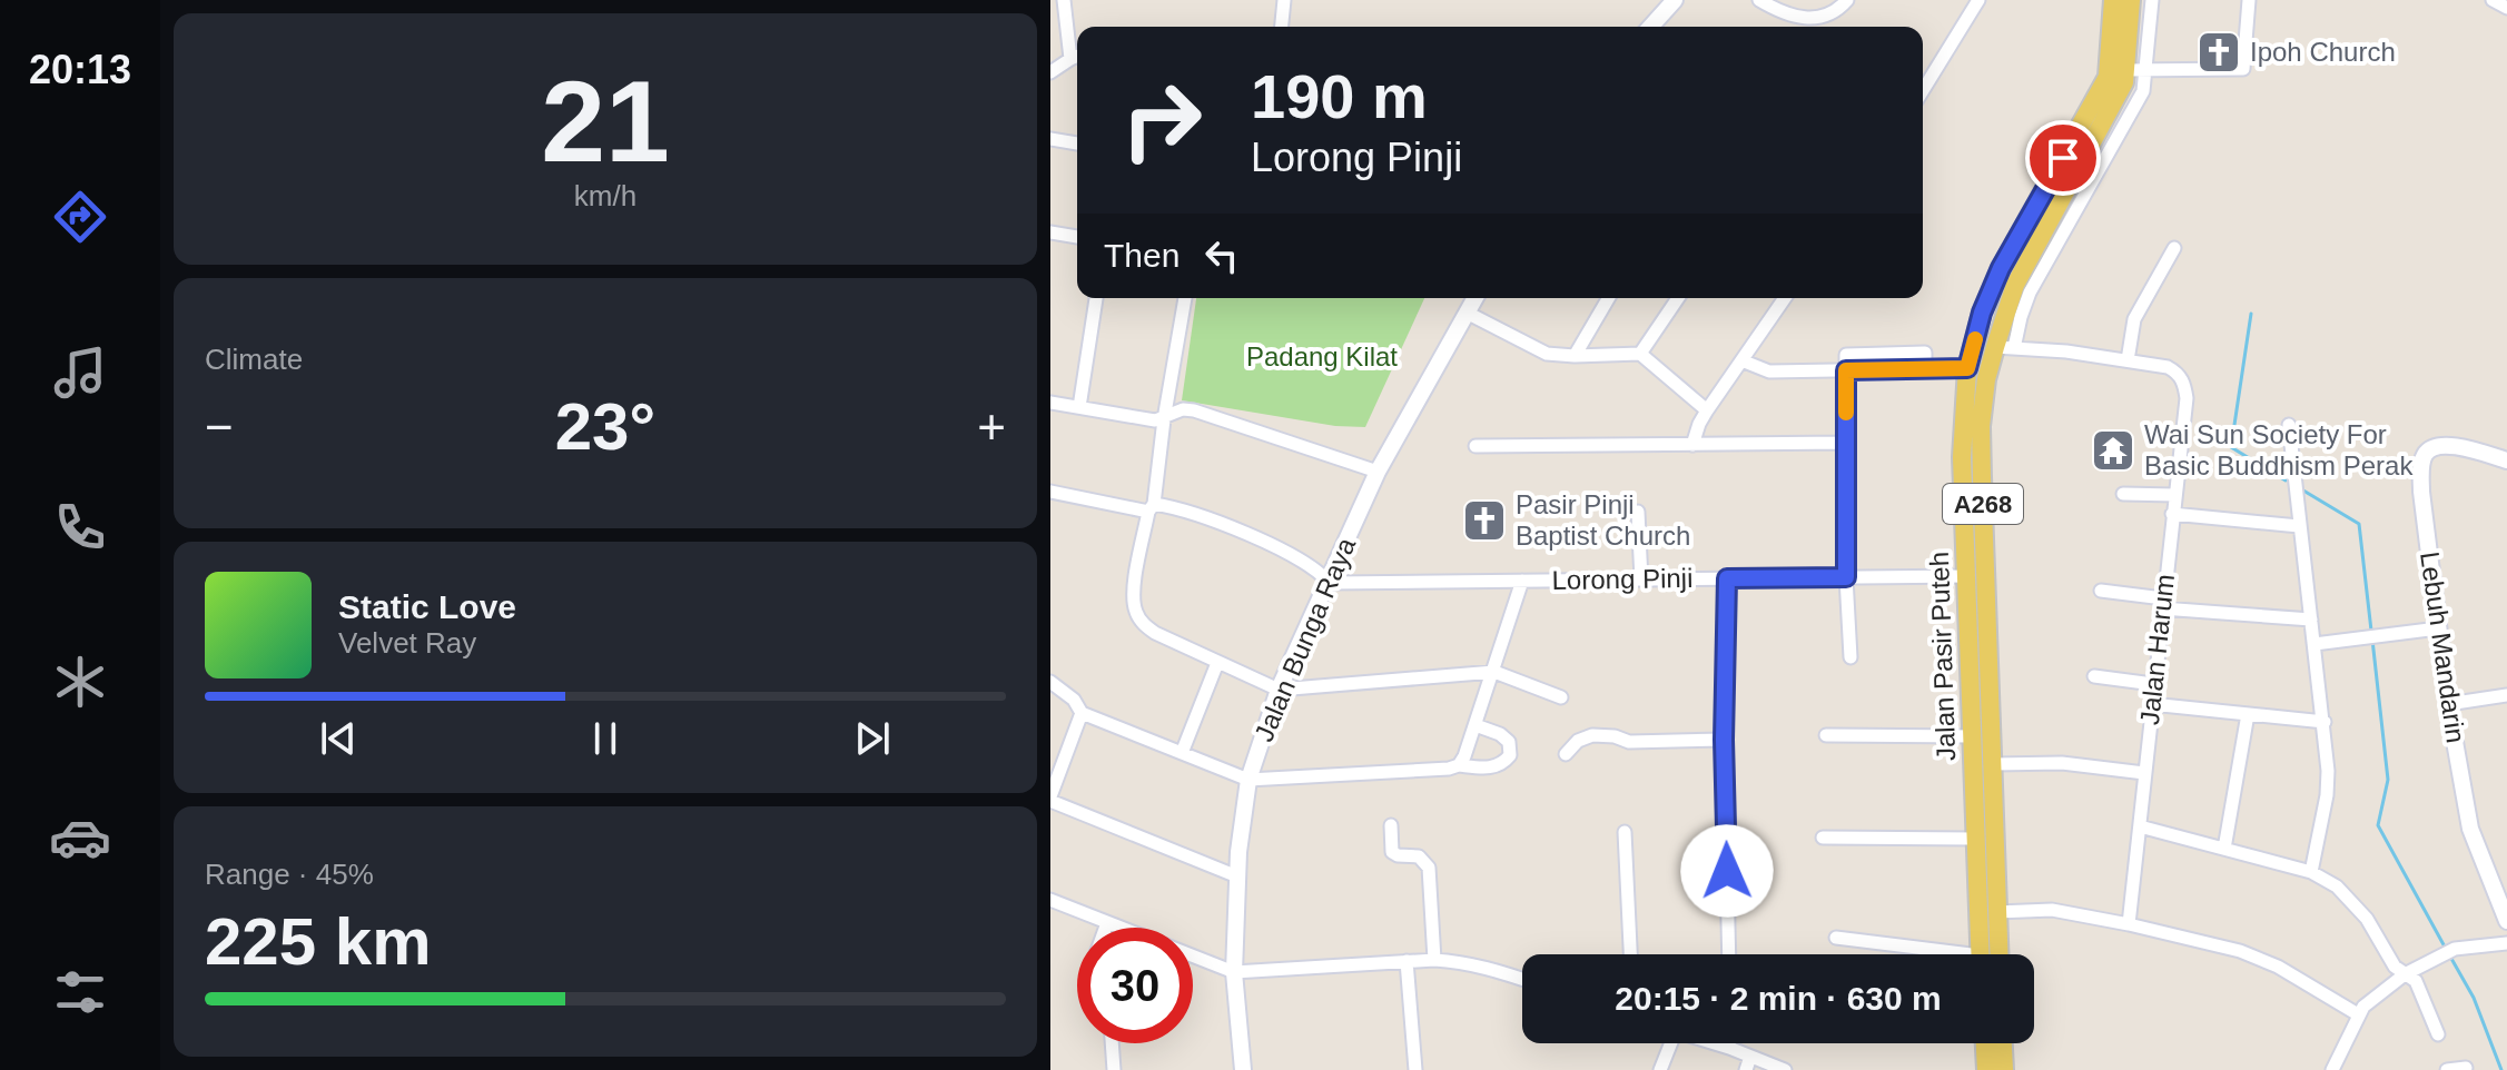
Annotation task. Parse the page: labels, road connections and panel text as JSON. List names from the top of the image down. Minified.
{"streets":{"main road":["A268","Jalan Bunga Raya","Lebuh Mandarin","Jalan Pasir Puteh"],"street":["Lorong Pinji","Jalan Harum"]},"crossings":[["Lorong Pinji","Jalan Bunga Raya"],["Lorong Pinji","Jalan Pasir Puteh"]],"parks":["Padang Kilat"],"places":{"church":["Ipoh Church","Pasir Pinji Baptist Church"],"temple":["Wai Sun Society For Basic Buddhism Perak"]},"page":{"tabs":"20:13","tile":[["21","km/h"],"Climate",["Range · 45%","225 km"]],"turn":["190 m","Lorong Pinji"],"then":"Then","heat":["−","23°","+"],"song":["Static Love","Velvet Ray"],"limit":"30","trip":"20:15 · 2 min · 630 m"}}
